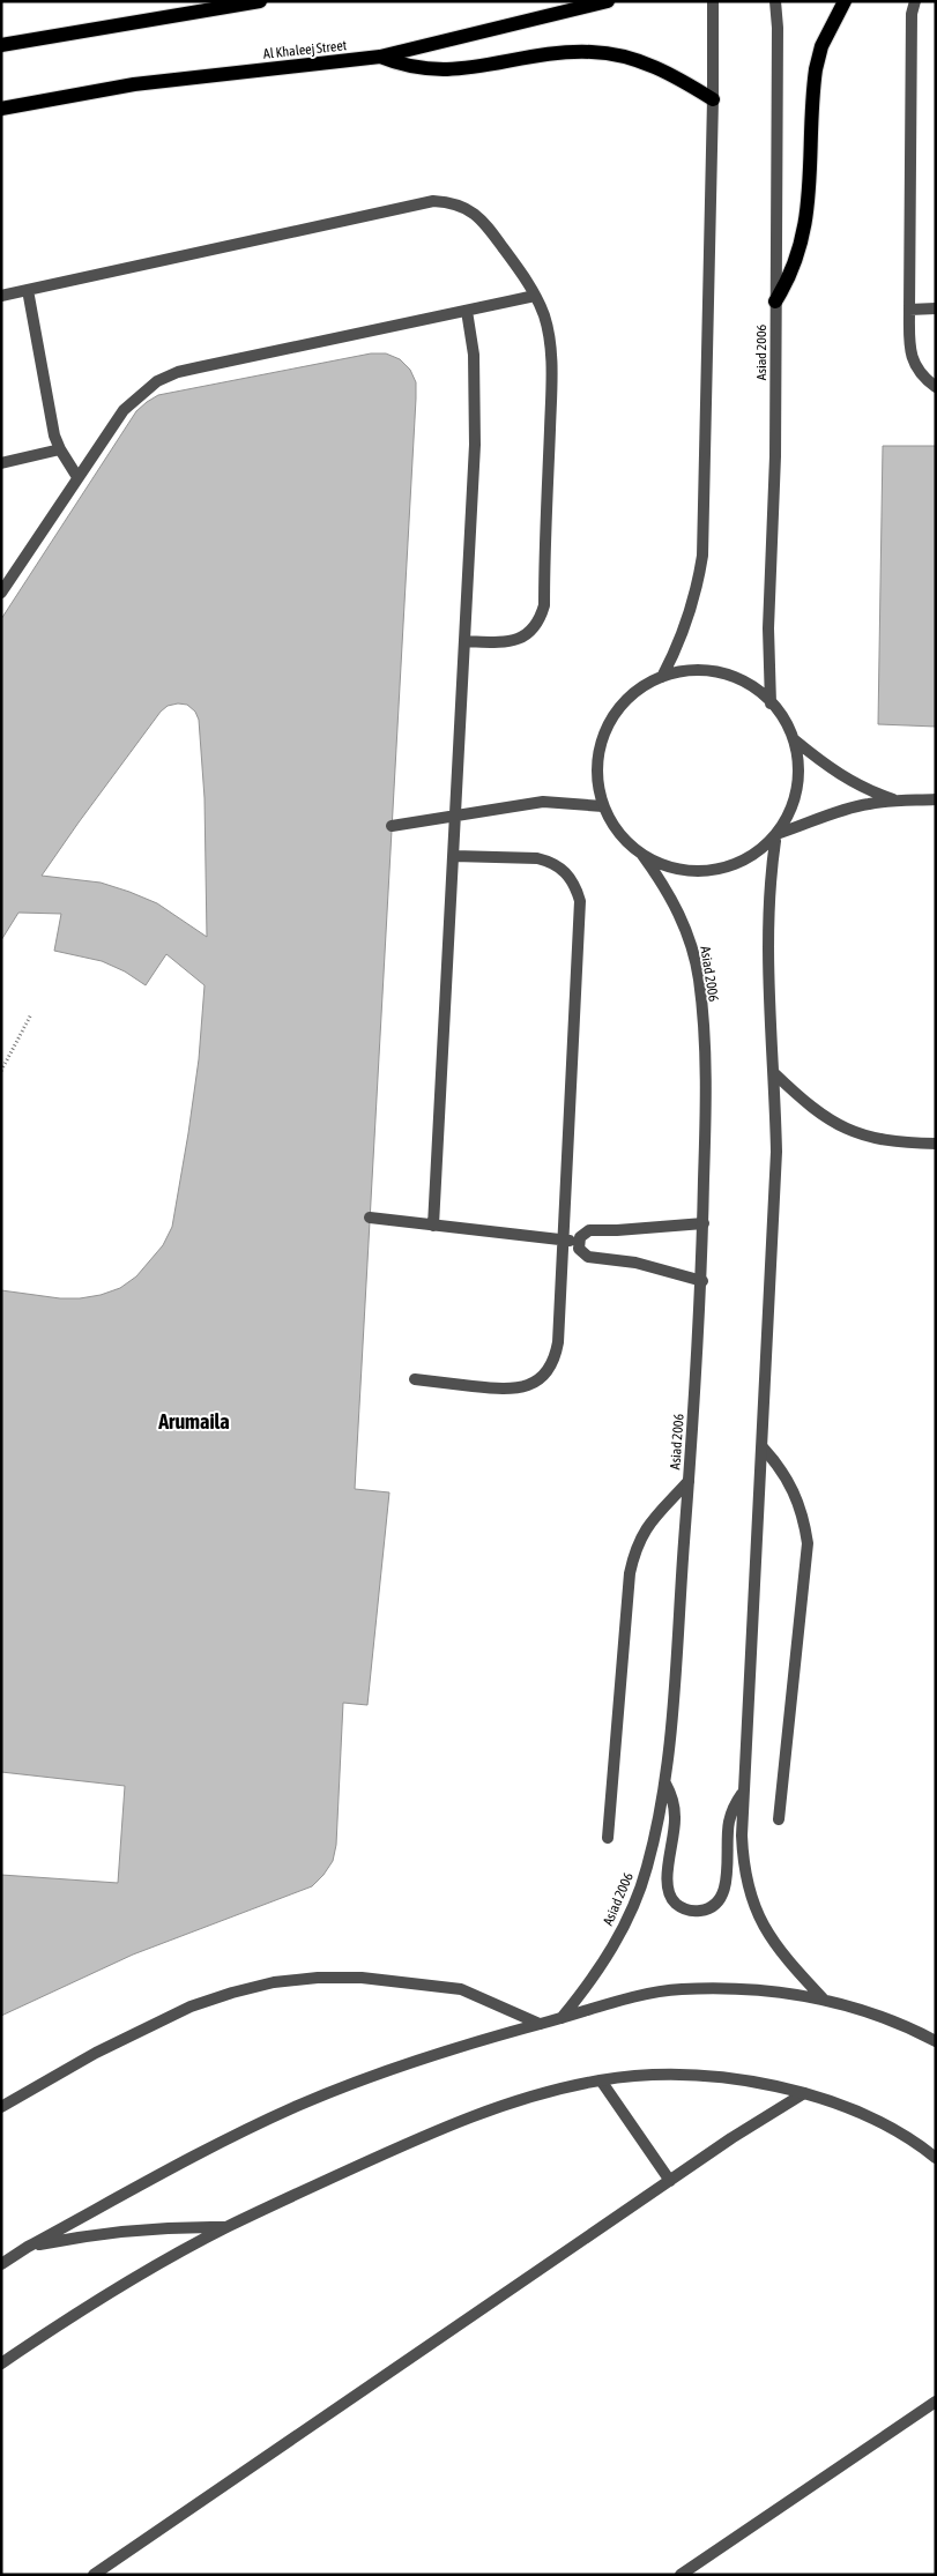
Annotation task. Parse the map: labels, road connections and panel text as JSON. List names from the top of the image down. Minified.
{"streets":{"main road":["Al Khaleej Street"],"street":["Asiad 2006"]},"districts":["Arumaila"]}
